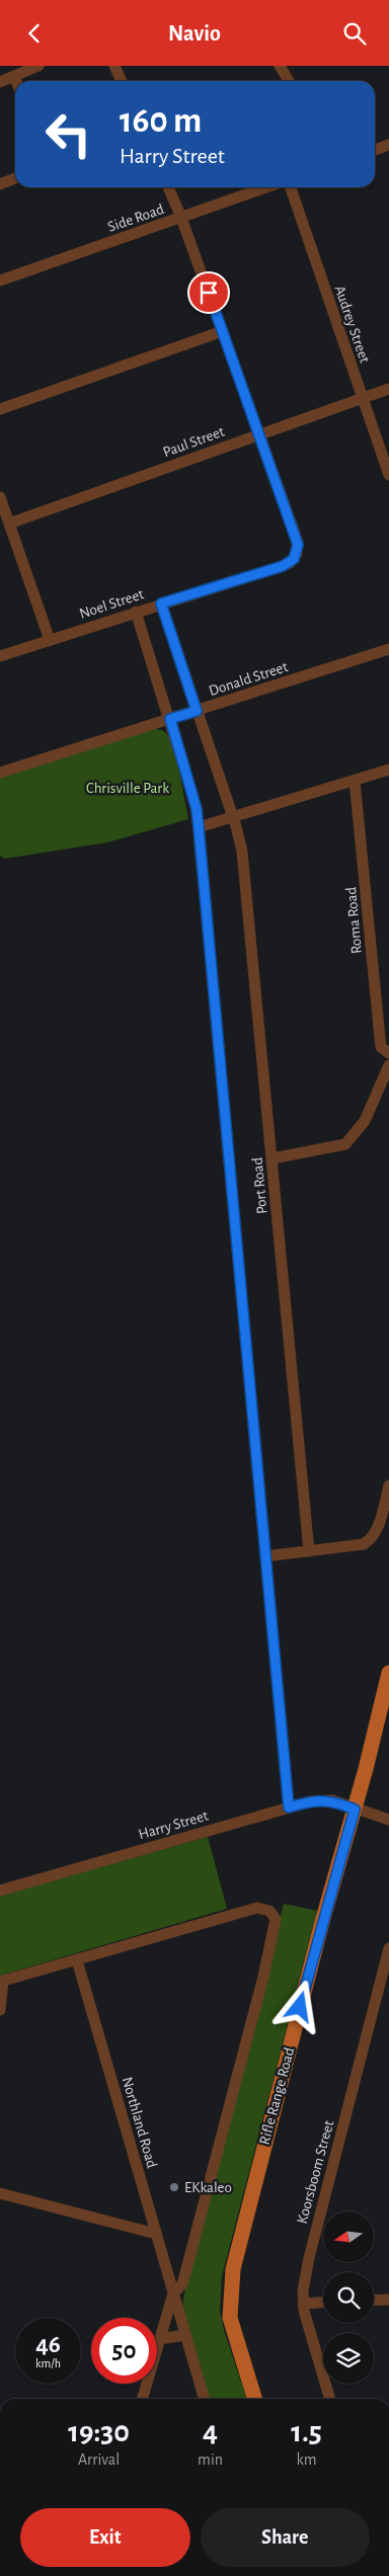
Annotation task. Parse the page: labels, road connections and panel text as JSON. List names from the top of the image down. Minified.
{"streets":{"main road":["Rifle Range Road"],"street":["Side Road","Audrey Street","Paul Street","Noel Street","Donald Street","Roma Road","Port Road","Harry Street","Northland Road","Koorsboom Street"]},"crossings":[["Audrey Street","Paul Street"],["Paul Street","Noel Street"],["Noel Street","Port Road"],["Donald Street","Port Road"],["Port Road","Harry Street"],["Harry Street","Rifle Range Road"]],"parks":["Chrisville Park"],"places":["EKkaleo"],"north":"left","page":{"header":"Navio","turn":["160 m","Harry Street"],"speed":"46 km/h","limit":"50","eta":["19:30","Arrival","4","min","1.5","km"],"buttons":["Exit","Share"]}}
